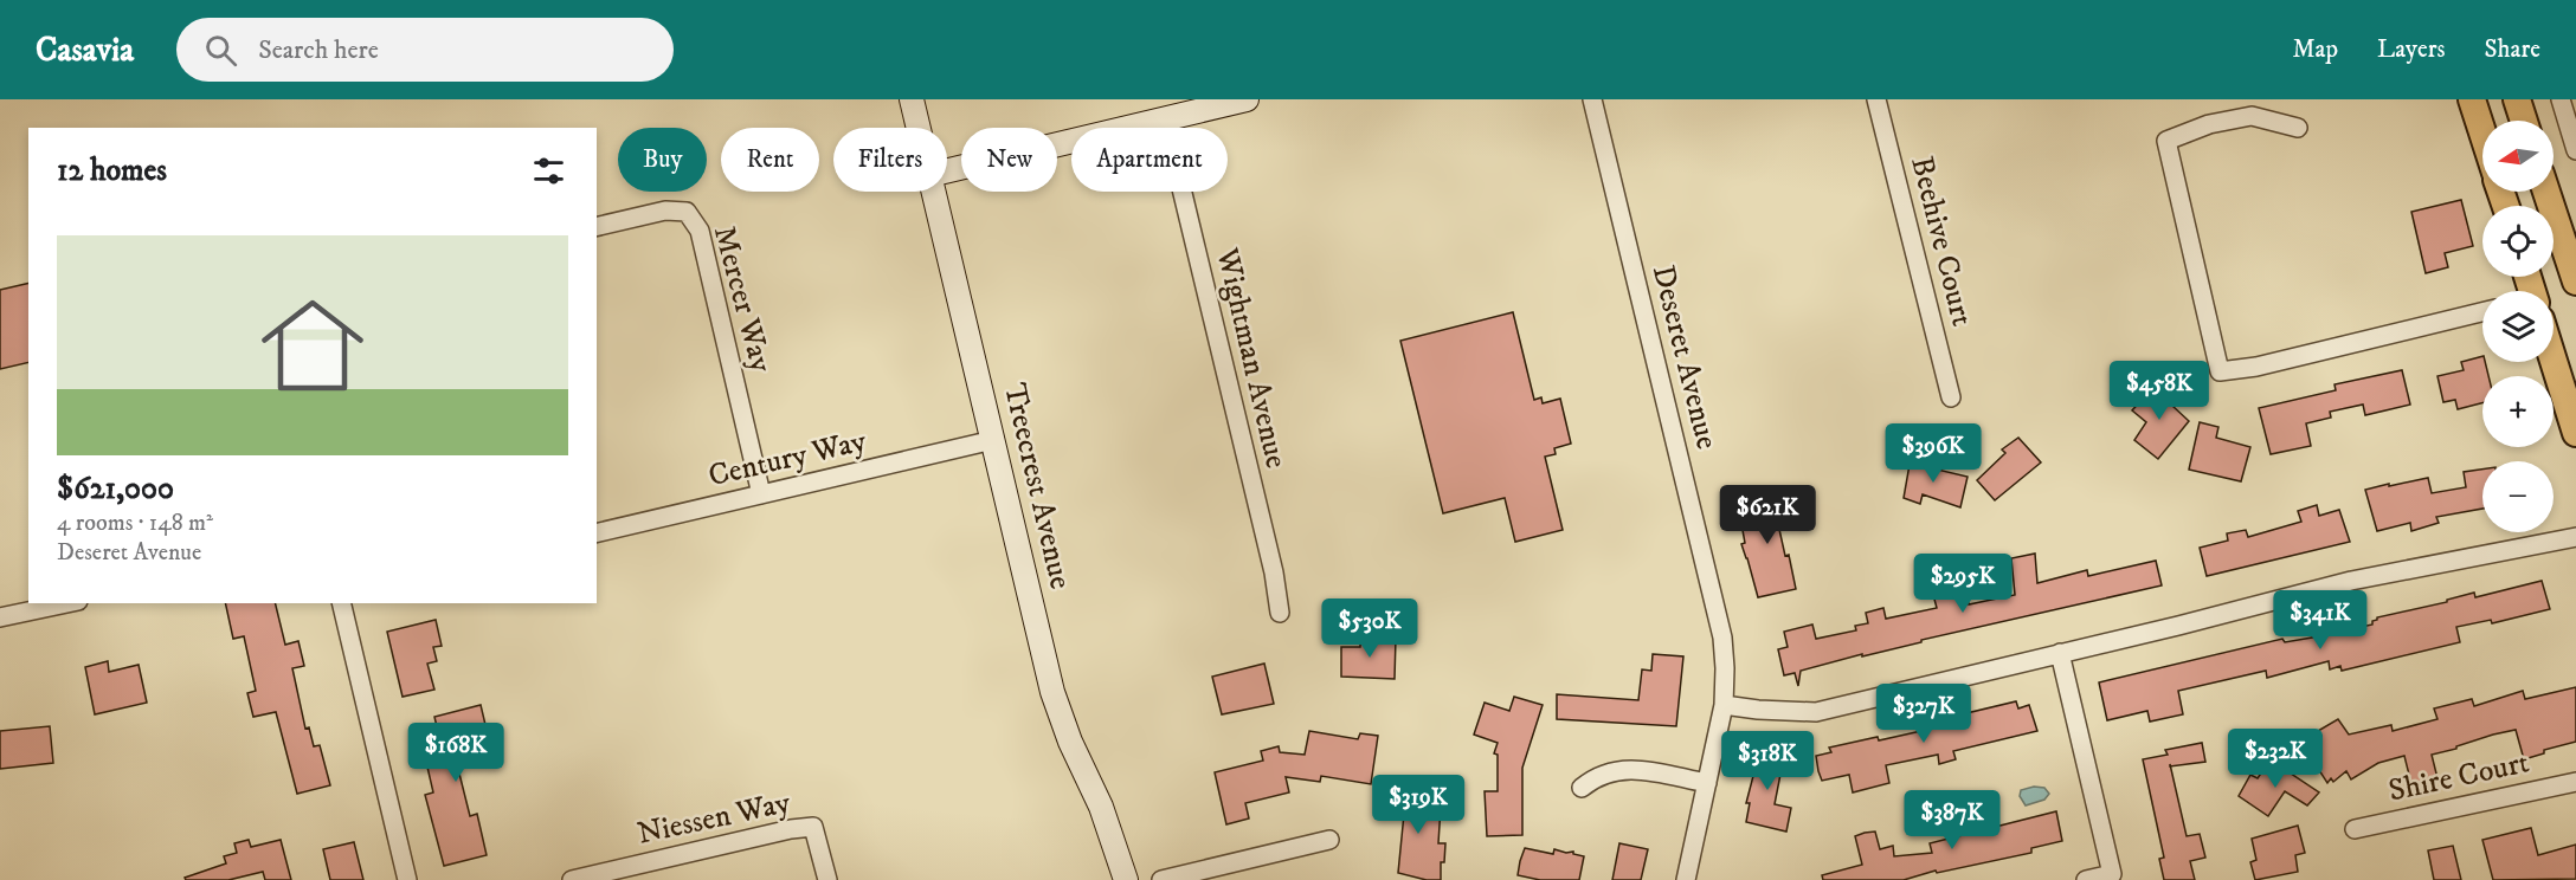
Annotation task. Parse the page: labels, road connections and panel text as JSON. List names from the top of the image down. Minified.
{"streets":{"street":["Beehive Court","Mercer Way","Deseret Avenue","Wightman Avenue","Century Way","Treecrest Avenue","Shire Court","Niessen Way"]},"crossings":[["Mercer Way","Century Way"],["Century Way","Treecrest Avenue"]],"north":"left","page":{"header":"Casavia","search":"Search here","nav":["Map","Layers","Share"],"map_buttons":["+","−"],"chip":["Buy","Rent","Filters","New","Apartment"],"heading":"12 homes","list":[{"name":"$621,000","note":"4 rooms · 148 m² · Deseret Avenue"}],"price":["$458K","$396K","$621K","$295K","$341K","$530K","$327K","$168K","$232K","$318K","$319K","$387K"]}}
